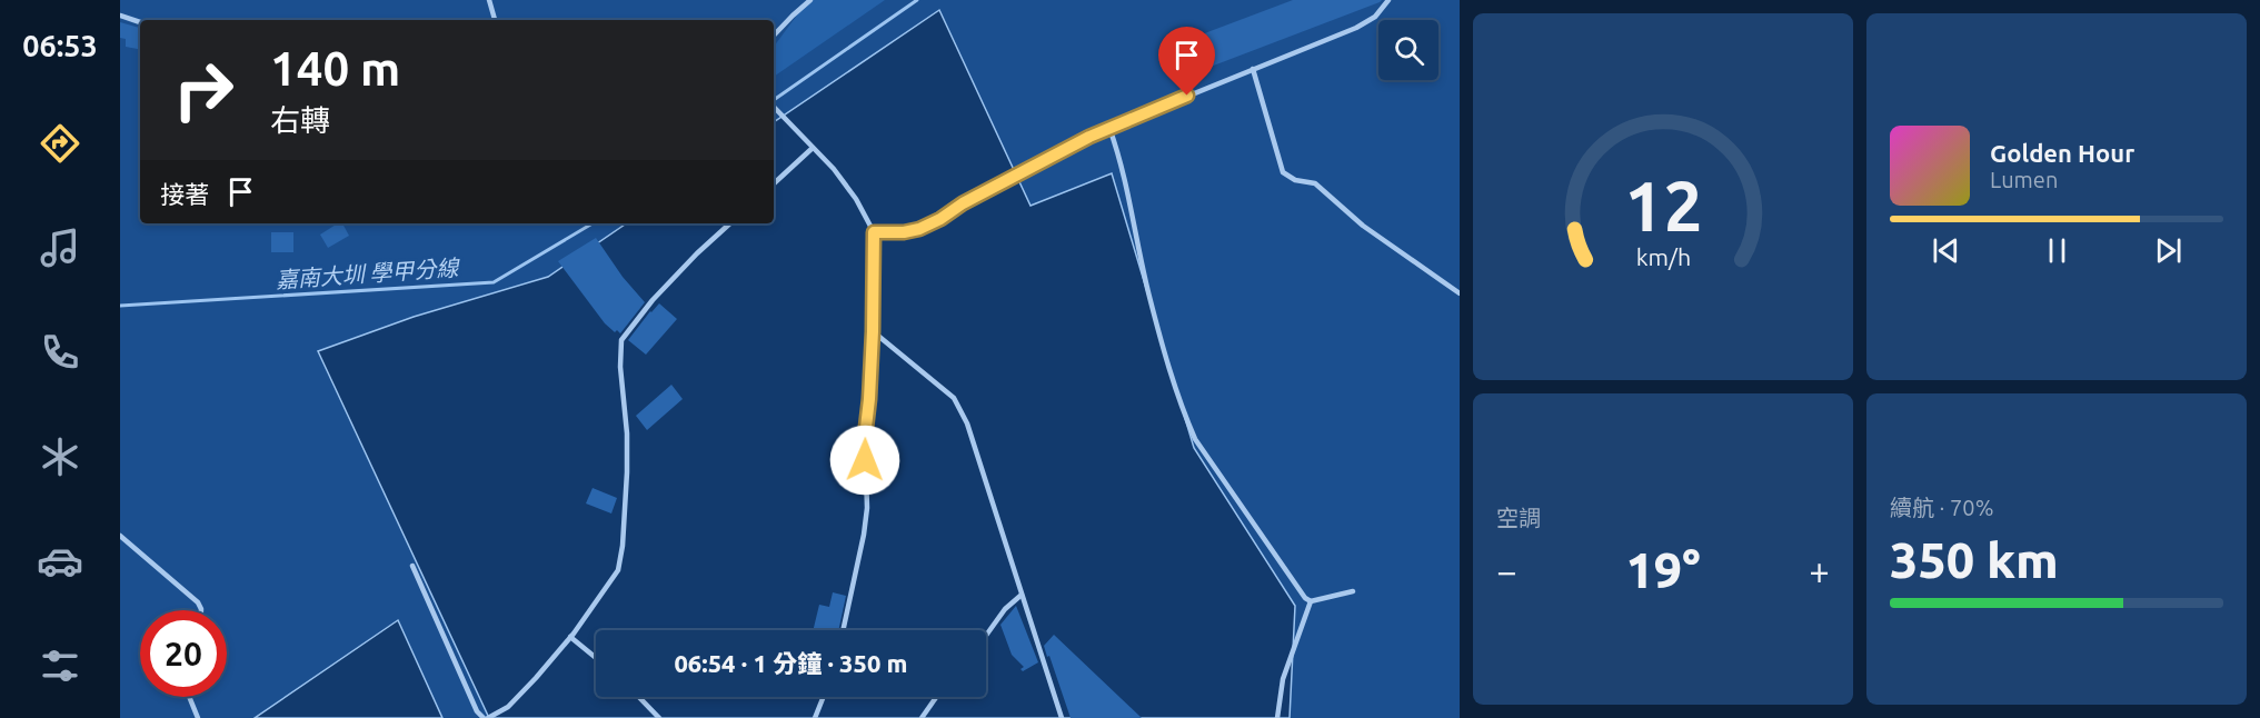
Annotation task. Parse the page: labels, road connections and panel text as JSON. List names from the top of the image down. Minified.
{"water":["嘉南大圳 學甲分線"],"page":{"tabs":"06:53","turn":["140 m","右轉"],"song":["Golden Hour","Lumen"],"then":"接著","tile":["空調",["續航 · 70%","350 km"]],"heat":["−","19°","+"],"limit":"20","trip":"06:54 · 1 分鐘 · 350 m","gauge":["12","km/h"]}}
